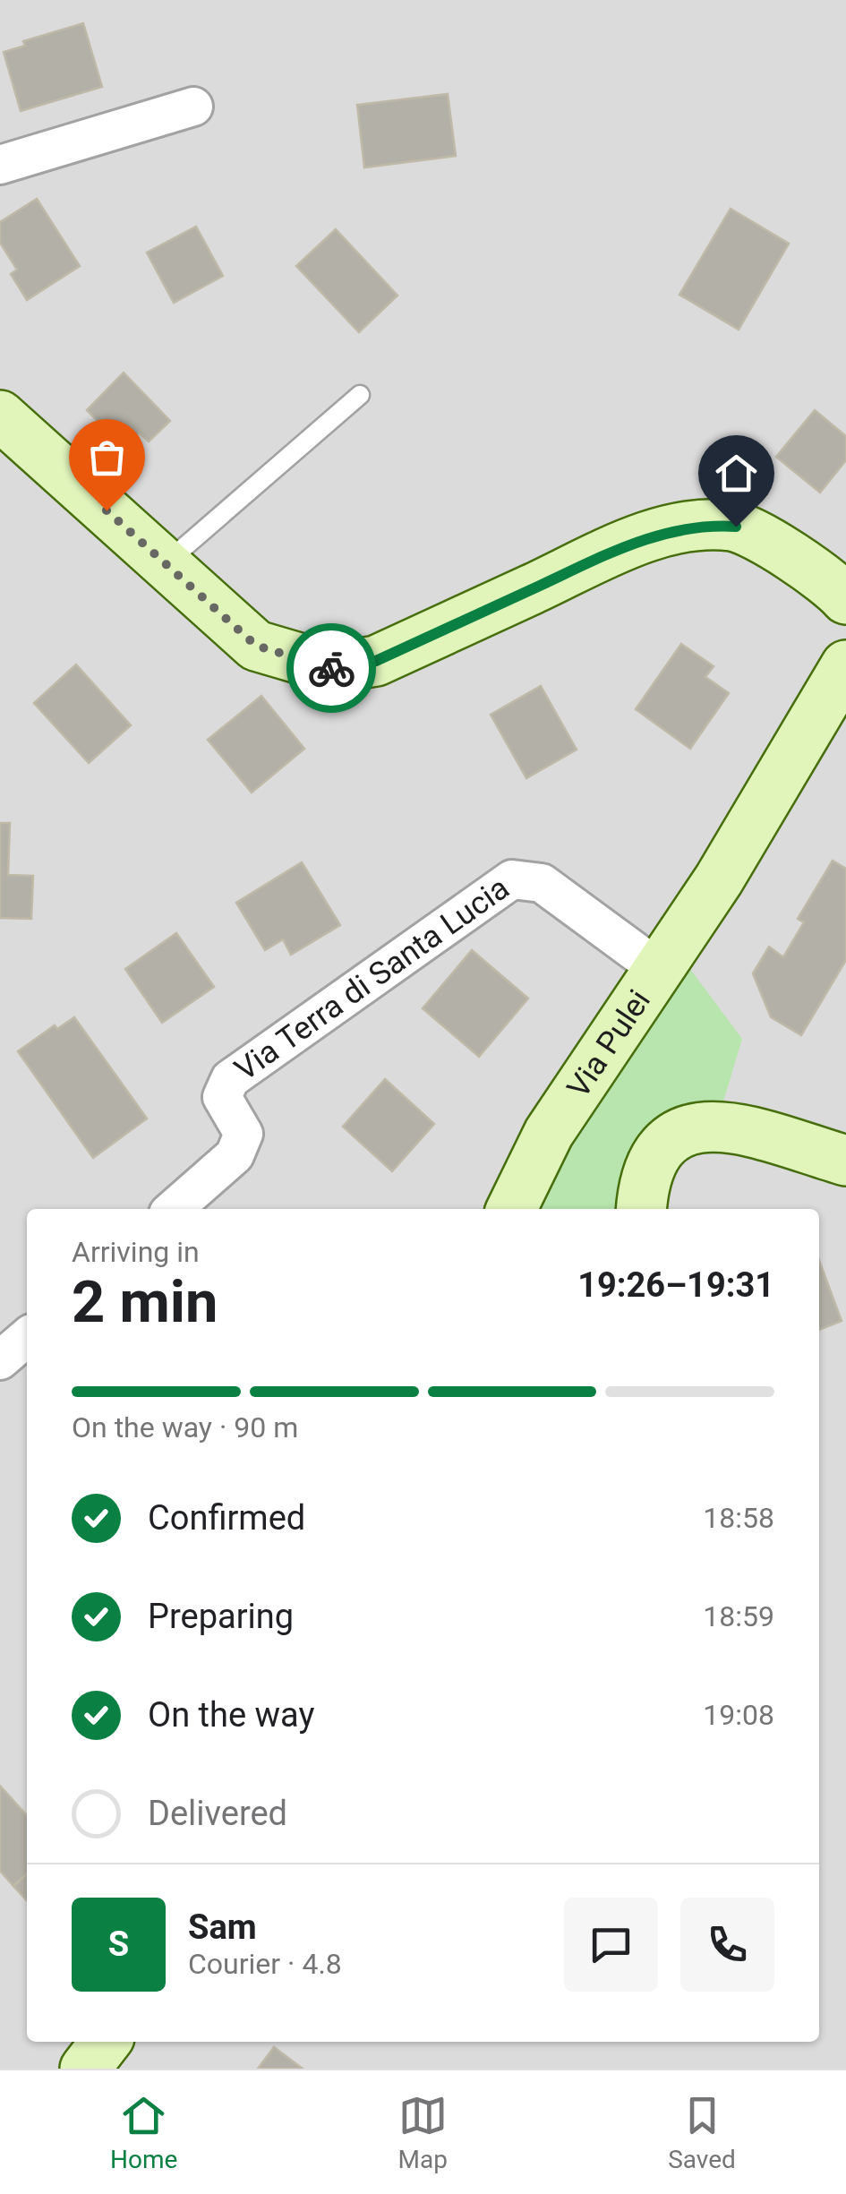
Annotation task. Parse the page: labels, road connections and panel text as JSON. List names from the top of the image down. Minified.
{"streets":{"street":["Via Terra di Santa Lucia","Via Pulei"]},"crossings":[["Via Terra di Santa Lucia","Via Pulei"]],"page":{"heading":["2 min","Arriving in","19:26–19:31"],"panel":["Sam","Courier · 4.8"],"bar":"On the way · 90 m","list":[["Confirmed","18:58"],["Preparing","18:59"],["On the way","19:08"],"Delivered"],"round":"S","tabs":["Home","Map","Saved"]}}
